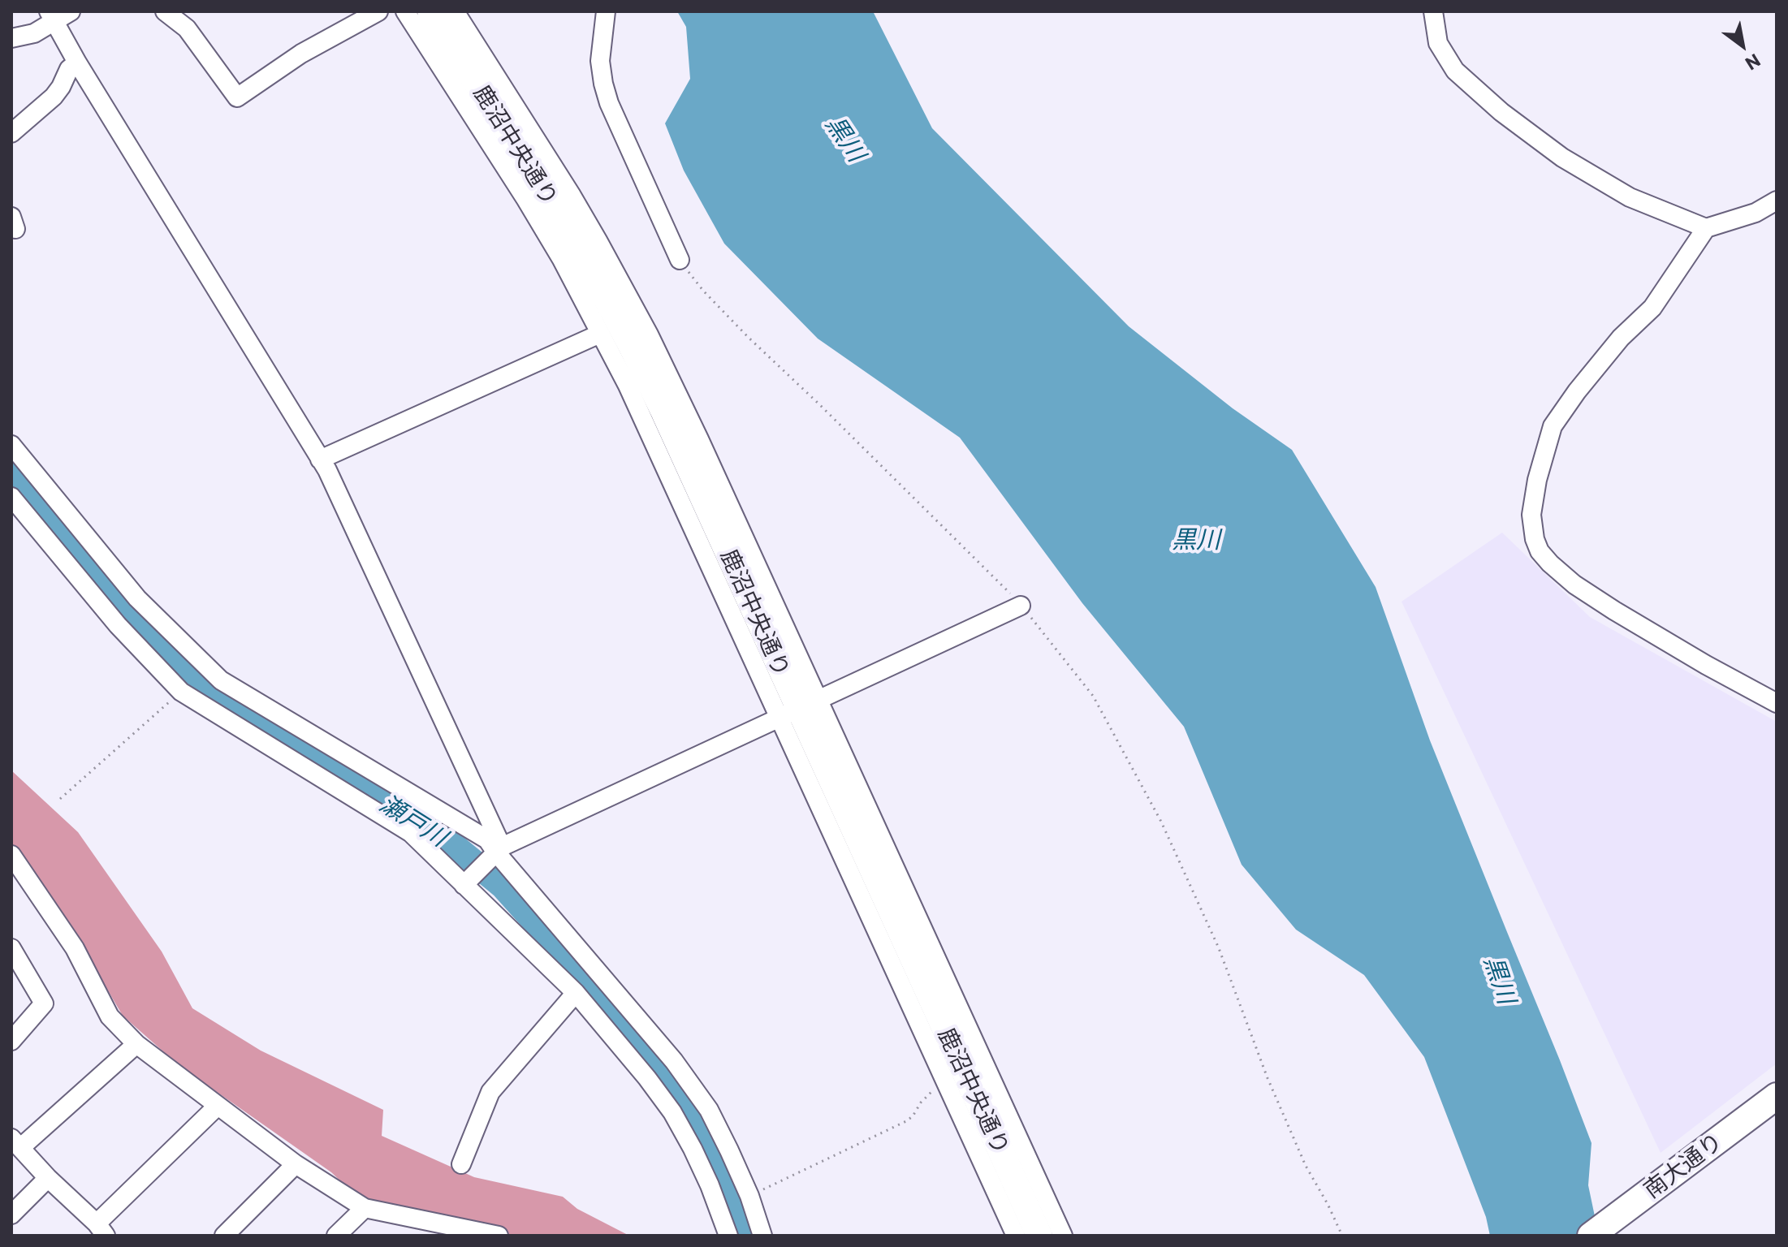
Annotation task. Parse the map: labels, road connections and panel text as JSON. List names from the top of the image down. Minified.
{"streets":{"street":["鹿沼中央通り","南大通り"]},"water":["黒川","瀬戸川"],"north":"bottom right"}
